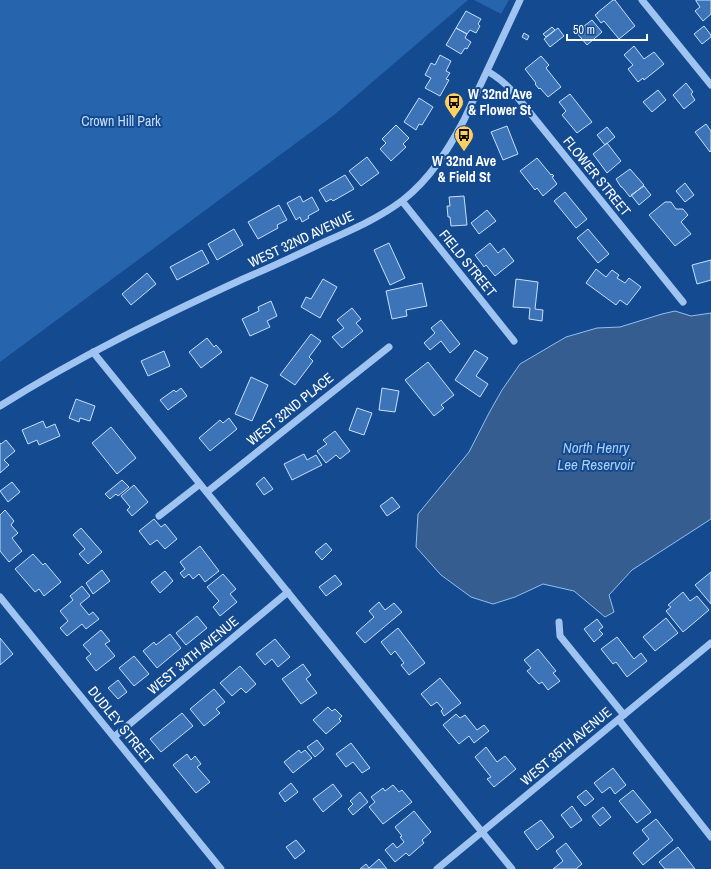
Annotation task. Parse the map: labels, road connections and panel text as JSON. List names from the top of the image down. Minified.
{"streets":{"street":["FLOWER STREET","WEST 32ND AVENUE","FIELD STREET","WEST 32ND PLACE","WEST 34TH AVENUE","DUDLEY STREET","WEST 35TH AVENUE"]},"crossings":[["FLOWER STREET","WEST 32ND AVENUE"],["WEST 32ND AVENUE","FIELD STREET"],["WEST 34TH AVENUE","DUDLEY STREET"]],"water":["North Henry Lee Reservoir"],"parks":["Crown Hill Park"],"places":{"bus stop":["W 32nd Ave & Flower St","W 32nd Ave & Field St"]},"scale_bar":"50 m"}
